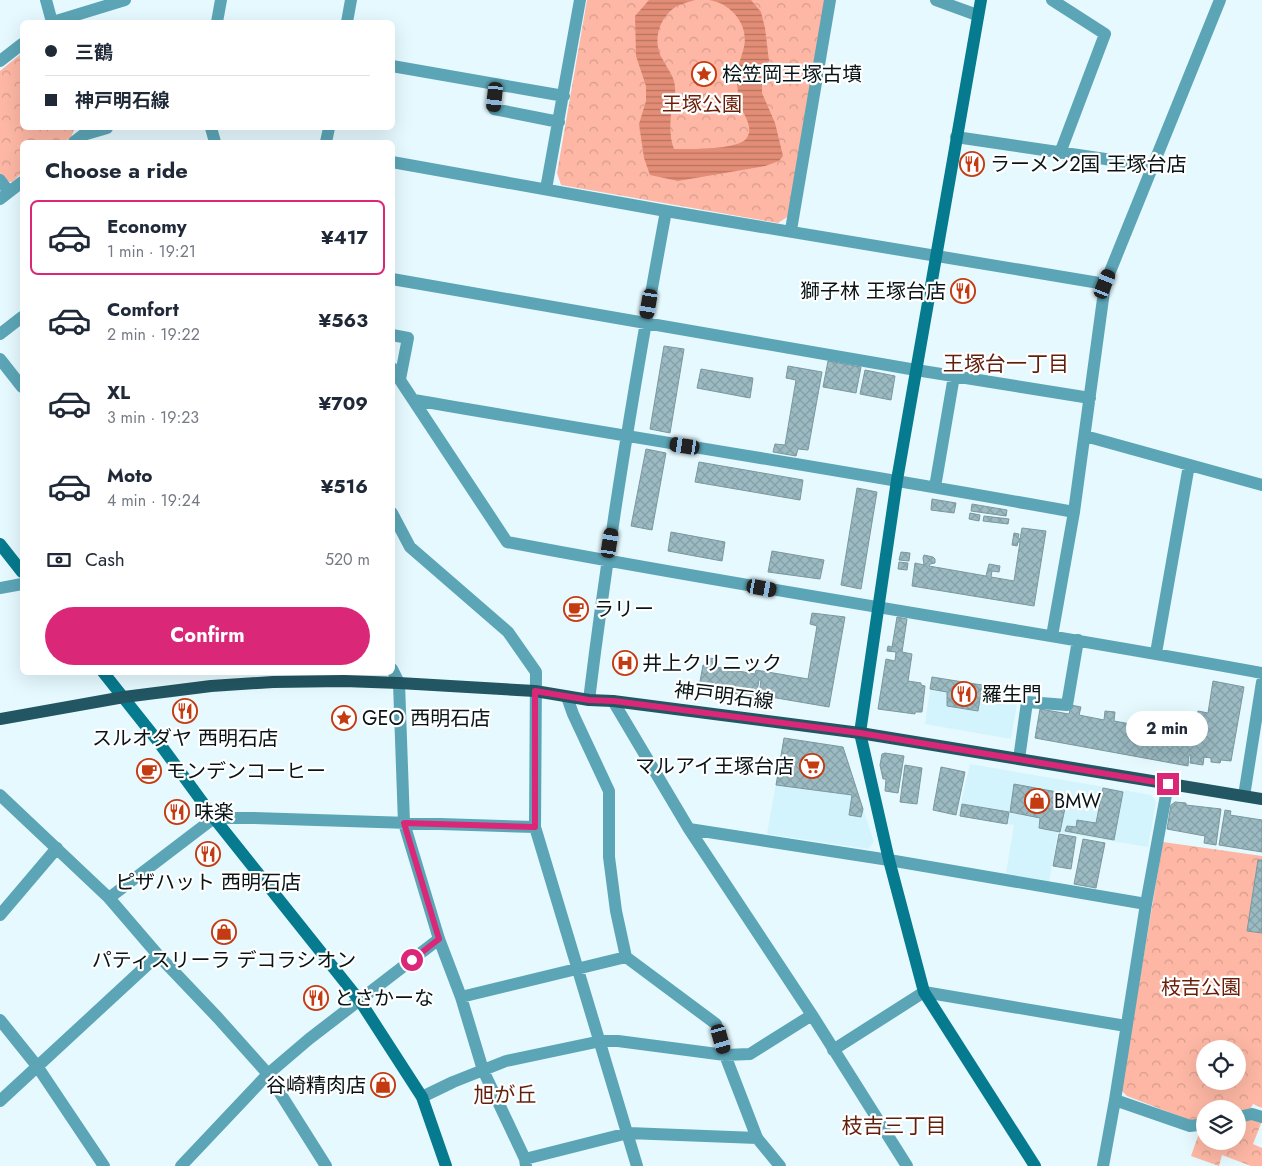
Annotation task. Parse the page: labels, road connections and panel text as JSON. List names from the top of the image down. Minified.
{"streets":{"main road":["神戸明石線"]},"districts":["王塚台一丁目","旭が丘","枝吉三丁目"],"parks":["王塚公園","枝吉公園"],"places":{"place":["桧笠岡王塚古墳","GEO 西明石店"],"restaurant":["ラーメン2国 王塚台店","獅子林 王塚台店","羅生門","スルオダヤ 西明石店","味楽","ピザハット 西明石店","とさかーな"],"cafe":["ラリー","モンデンコーヒー"],"hospital":["井上クリニック"],"supermarket":["マルアイ王塚台店"],"shop":["BMW","パティスリーラ デコラシオン","谷崎精肉店"]},"page":{"banner":["三鶴","神戸明石線"],"heading":"Choose a ride","list":[{"name":"Economy","note":"1 min · 19:21","value":"¥417"},{"name":"Comfort","note":"2 min · 19:22","value":"¥563"},{"name":"XL","note":"3 min · 19:23","value":"¥709"},{"name":"Moto","note":"4 min · 19:24","value":"¥516"}],"pay":["Cash","520 m"],"buttons":"Confirm","bubble":"2 min"}}
